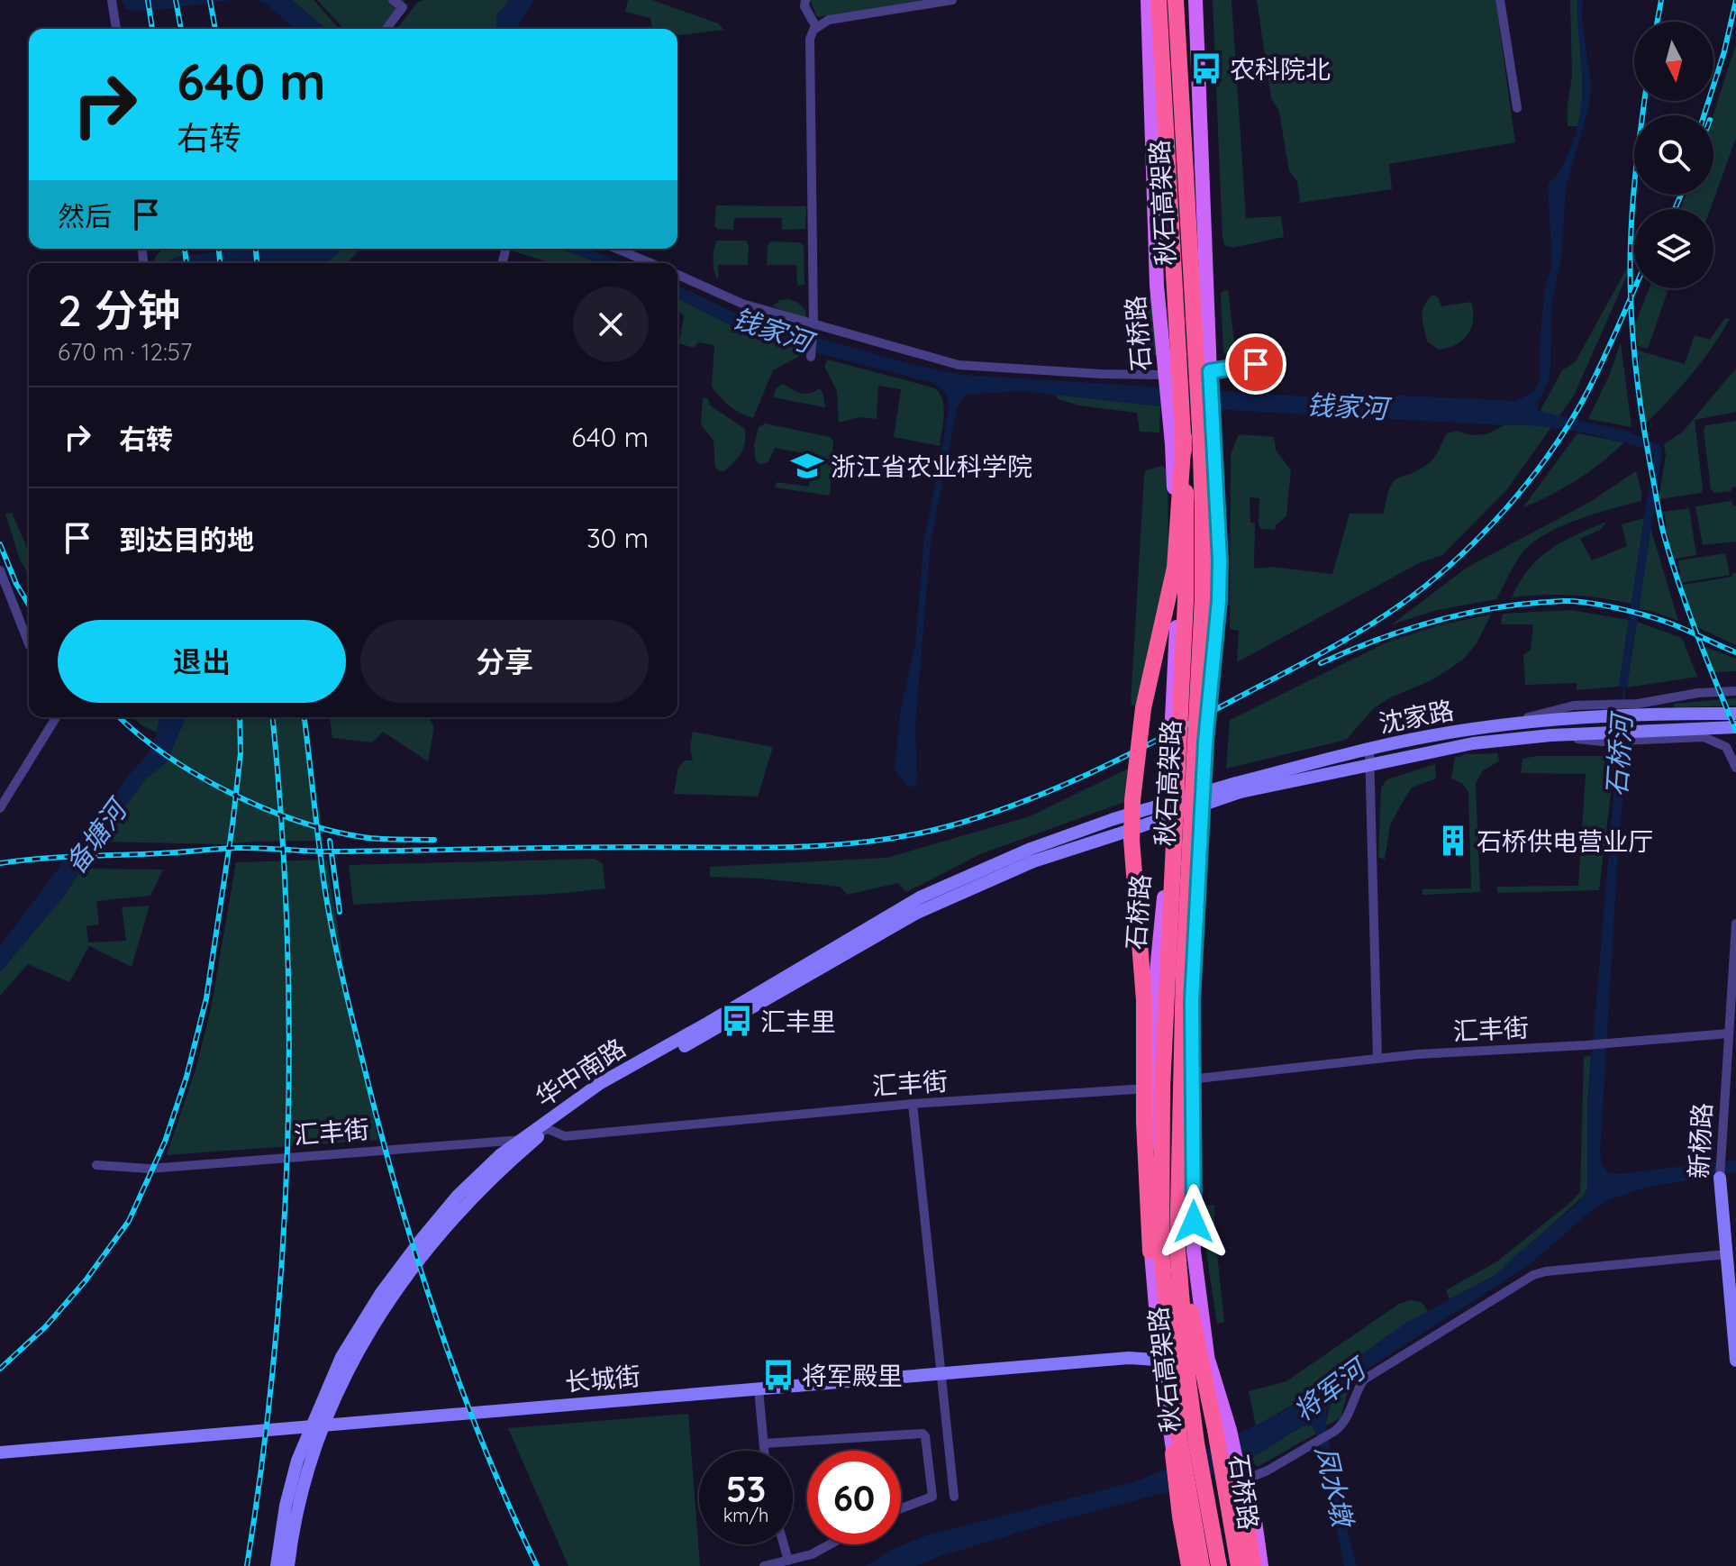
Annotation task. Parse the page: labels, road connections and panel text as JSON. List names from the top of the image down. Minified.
{"streets":{"highway":["秋石高架路"],"main road":["石桥路","沈家路","华中南路","新杨路","长城街"],"street":["汇丰街"]},"crossings":[["石桥路","汇丰街"],["石桥路","长城街"],["沈家路","华中南路"],["汇丰街","华中南路"],["汇丰街","新杨路"],["华中南路","长城街"]],"water":["钱家河","石桥河","备塘河","将军河","凤水墩"],"places":{"bus stop":["农科院北","汇丰里","将军殿里"],"school or university":["浙江省农业科学院"],"building":["石桥供电营业厅"]},"north":"bottom","page":{"turn":["640 m","右转"],"then":"然后","heading":["2 分钟","670 m · 12:57"],"list":[{"name":"右转","value":"640 m"},{"name":"到达目的地","value":"30 m"}],"buttons":["退出","分享"],"speed":"53 km/h","limit":"60"}}
